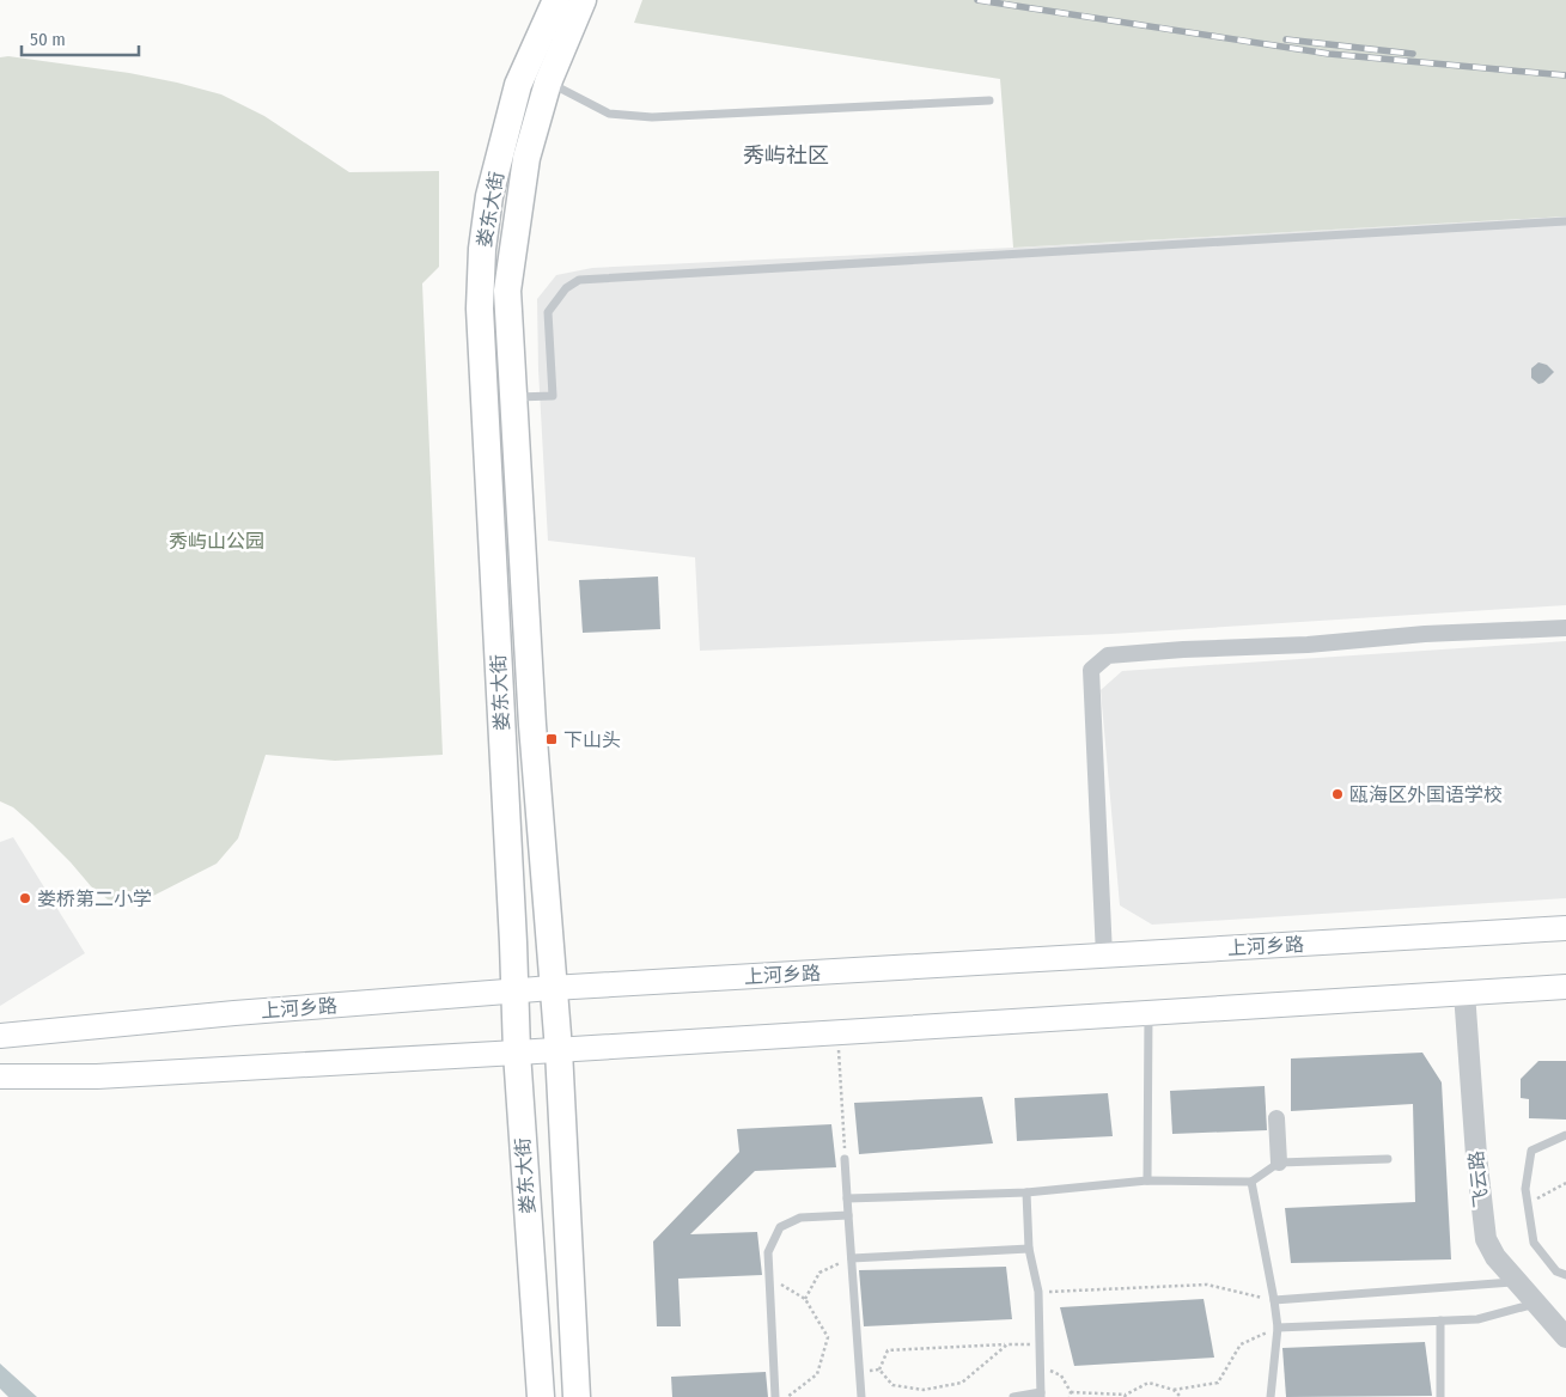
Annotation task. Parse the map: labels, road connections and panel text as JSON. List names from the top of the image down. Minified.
{"streets":{"main road":["娄东大街","上河乡路"],"street":["飞云路"]},"crossings":[["娄东大街","上河乡路"]],"districts":["秀屿社区"],"parks":["秀屿山公园"],"places":{"transit":["下山头"],"other":["瓯海区外国语学校","娄桥第二小学"]},"scale_bar":"50 m"}
